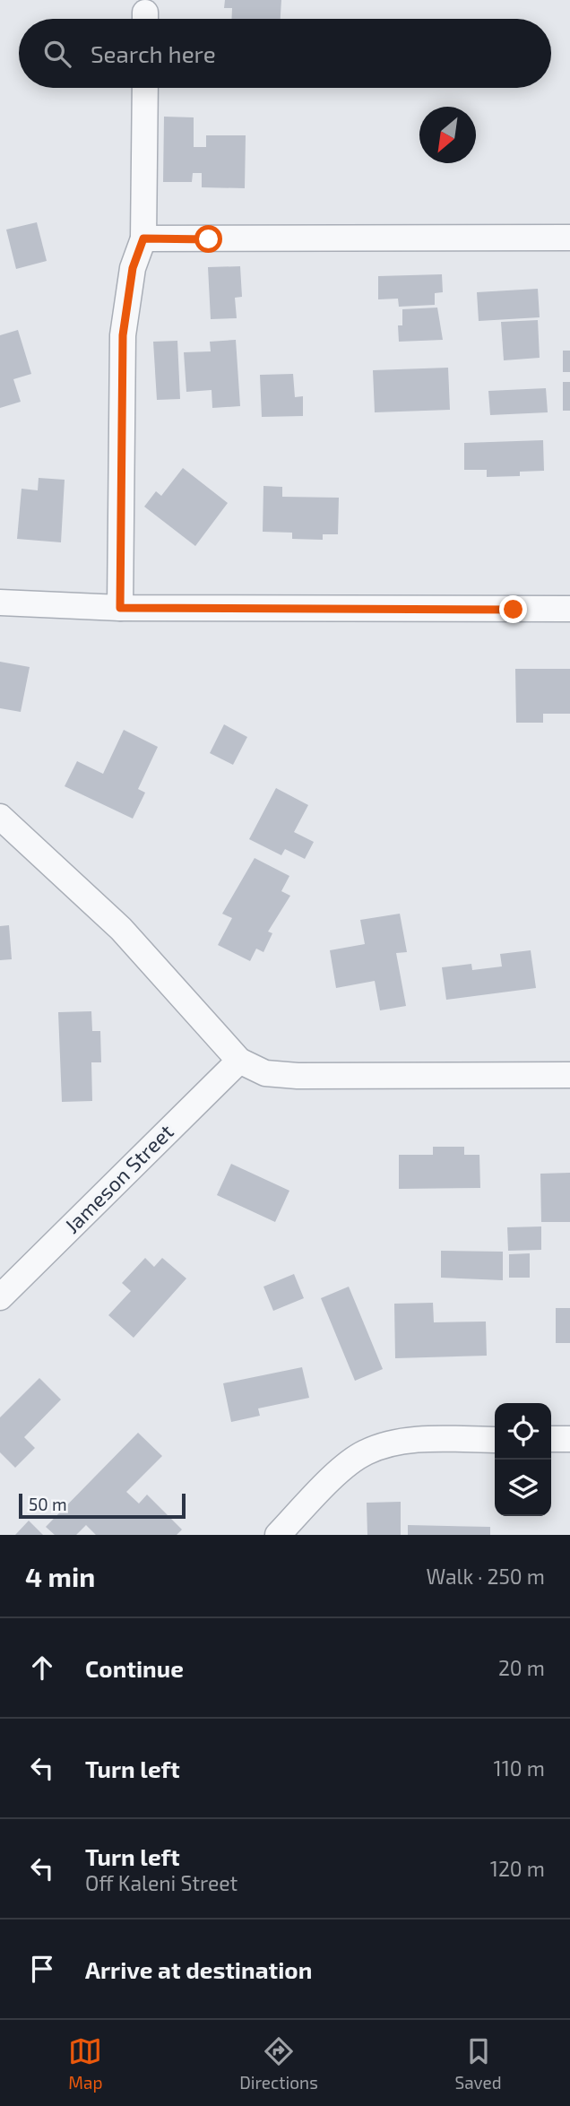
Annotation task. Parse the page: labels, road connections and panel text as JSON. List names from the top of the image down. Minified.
{"streets":{"street":["Jameson Street"]},"scale_bar":"50 m","north":"bottom left","page":{"search":"Search here","scale":"50 m","heading":["4 min","Walk · 250 m"],"list":[["Continue","20 m"],["Turn left","110 m"],["Turn left","Off Kaleni Street","120 m"],"Arrive at destination"],"nav":["Map","Directions","Saved"]}}
